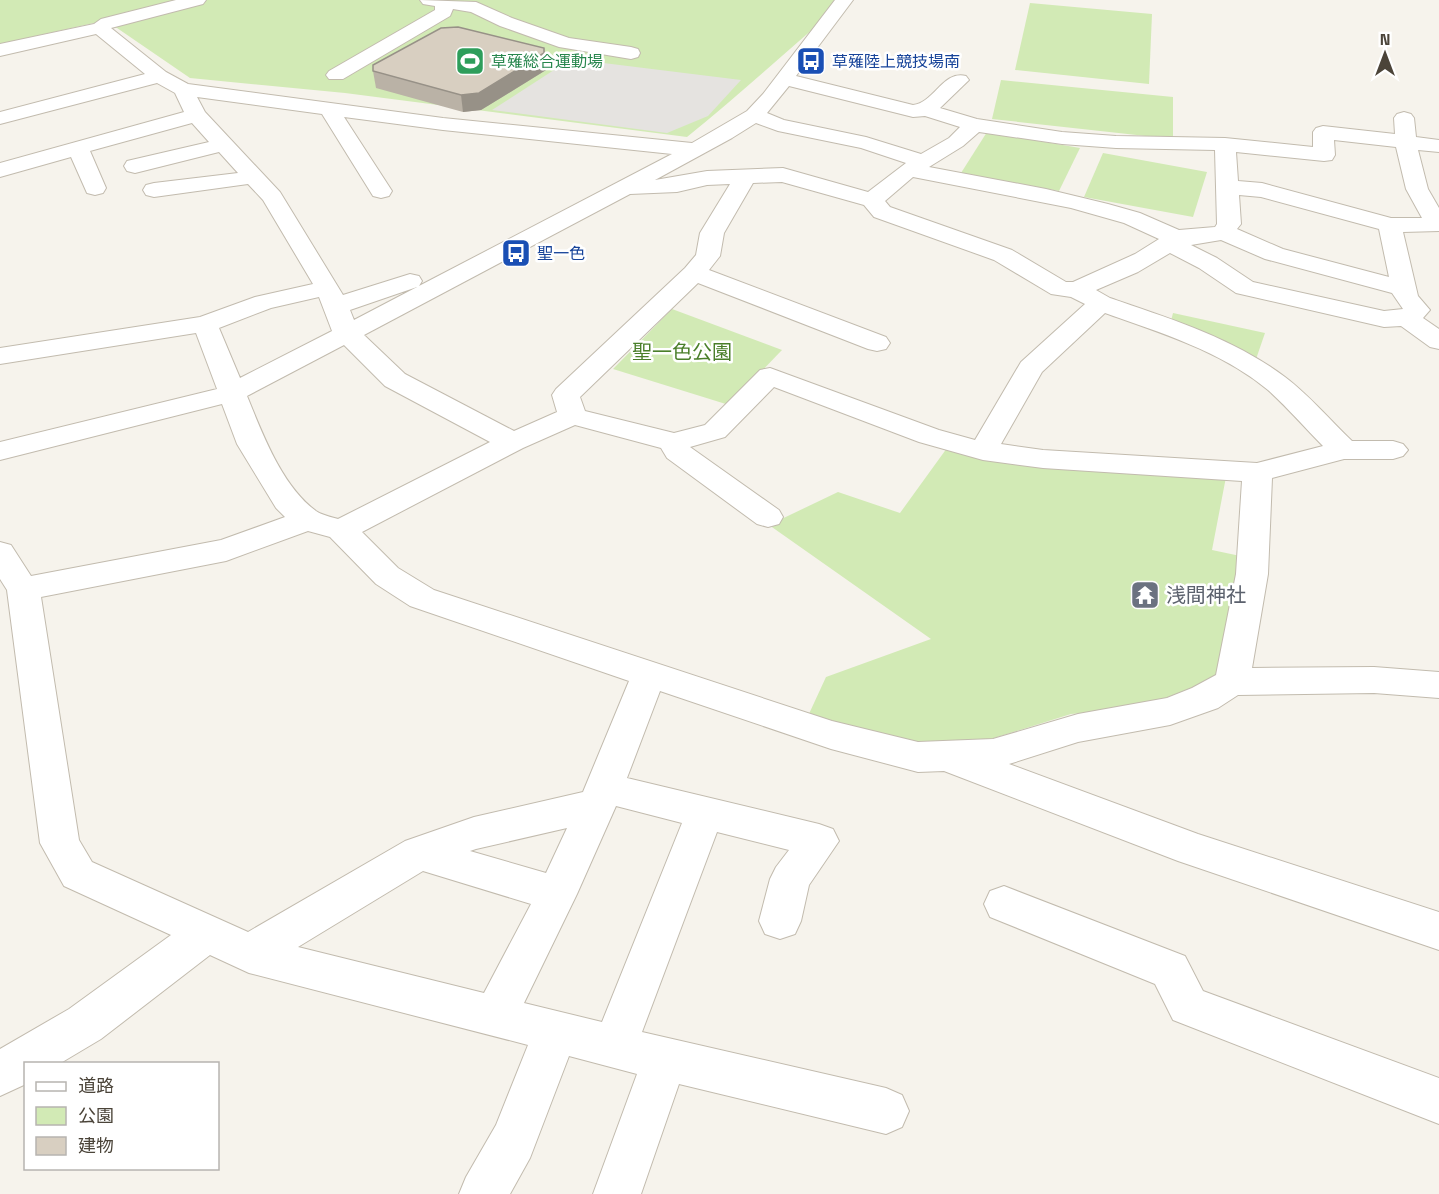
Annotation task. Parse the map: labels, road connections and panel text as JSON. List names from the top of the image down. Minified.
{"parks":["聖一色公園"],"places":{"sports":["草薙総合運動場"],"bus stop":["草薙陸上競技場南","聖一色"],"temple":["浅間神社"]},"legend":["道路","公園","建物"],"north":"top"}
